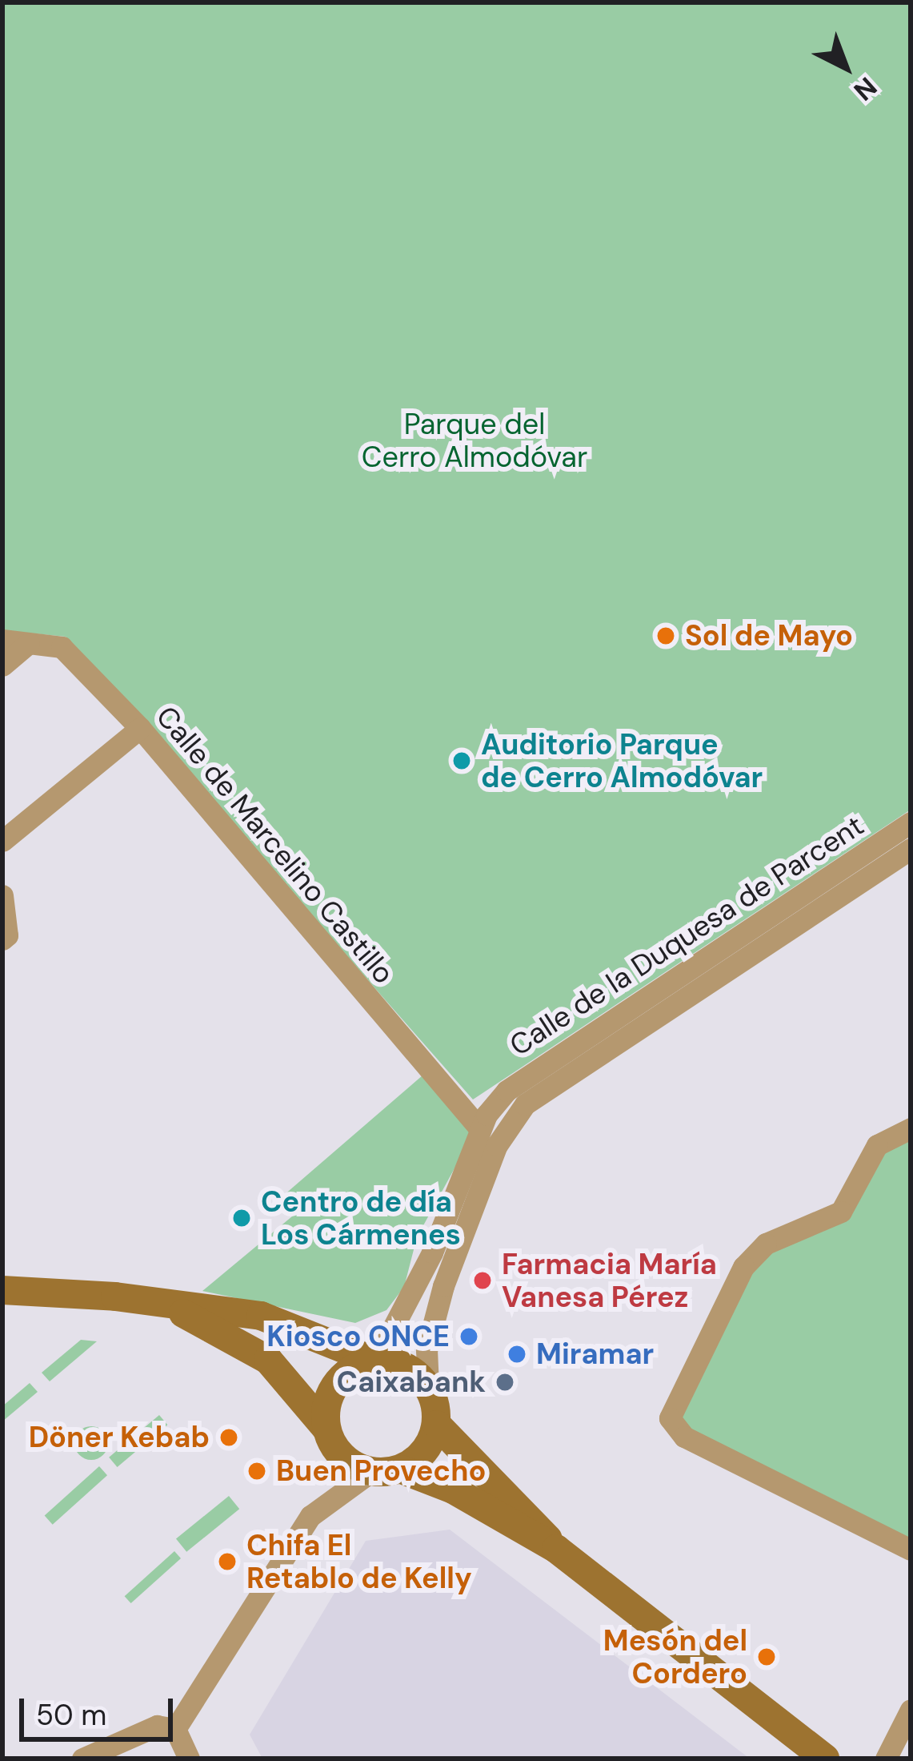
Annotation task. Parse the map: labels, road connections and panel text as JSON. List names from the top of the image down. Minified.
{"streets":{"street":["Calle de Marcelino Castillo","Calle de la Duquesa de Parcent"]},"crossings":[["Calle de Marcelino Castillo","Calle de la Duquesa de Parcent"]],"parks":["Parque del Cerro Almodóvar"],"places":["Sol de Mayo","Auditorio Parque de Cerro Almodóvar","Centro de día Los Cármenes","Farmacia María Vanesa Pérez","Kiosco ONCE","Miramar","Caixabank","Döner Kebab","Buen Provecho","Chifa El Retablo de Kelly","Mesón del Cordero"],"scale_bar":"50 m","north":"bottom right"}
